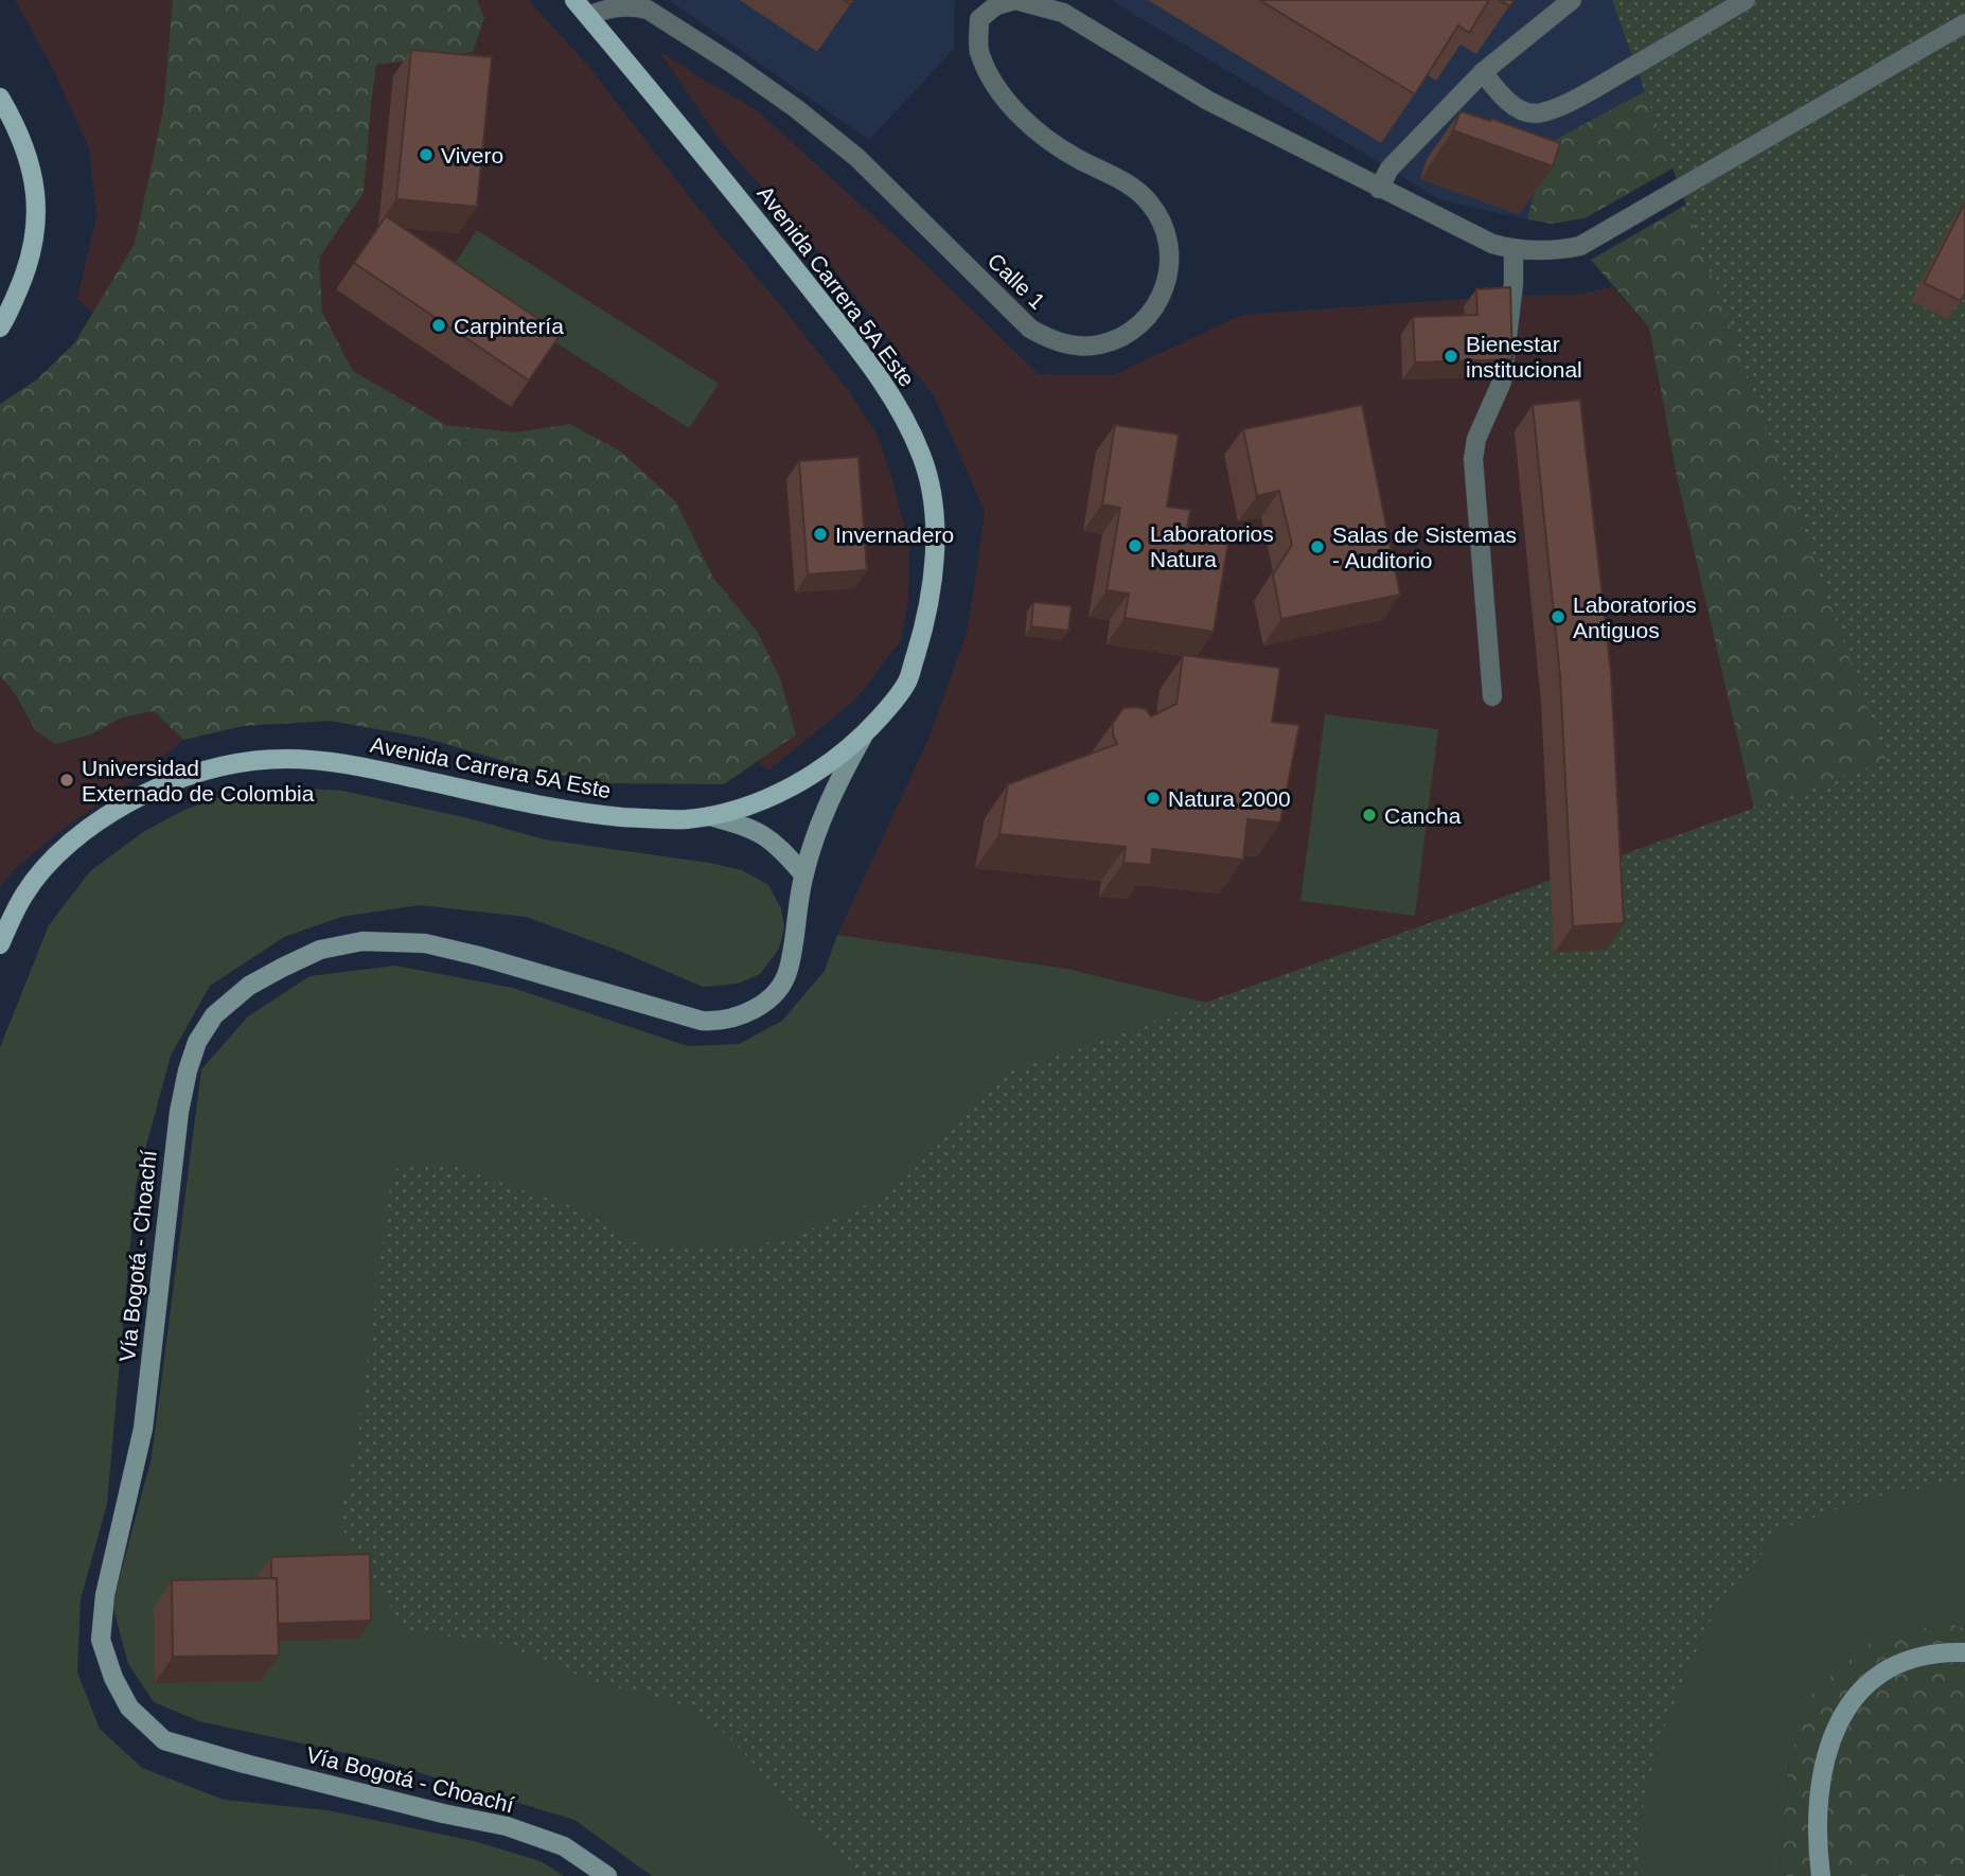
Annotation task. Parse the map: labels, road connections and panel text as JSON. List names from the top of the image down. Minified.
{"streets":{"main road":["Avenida Carrera 5A Este","Vía Bogotá - Choachí"],"street":["Calle 1"]},"crossings":[["Calle 1","Avenida Carrera 5A Este"],["Avenida Carrera 5A Este","Vía Bogotá - Choachí"]],"places":["Vivero","Carpintería","Bienestar institucional","Invernadero","Laboratorios Natura","Salas de Sistemas - Auditorio","Laboratorios Antiguos","Universidad Externado de Colombia","Natura 2000","Cancha"]}
